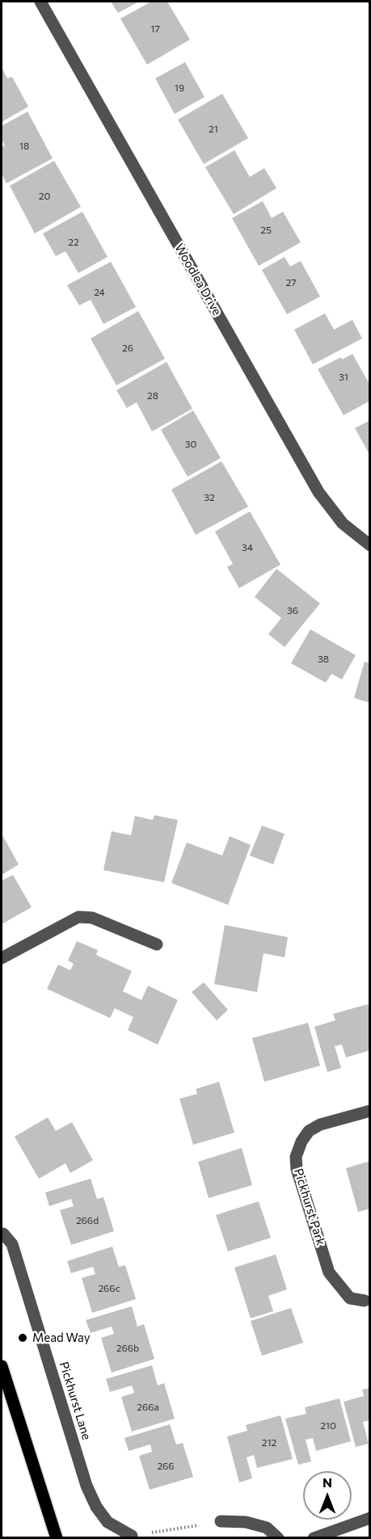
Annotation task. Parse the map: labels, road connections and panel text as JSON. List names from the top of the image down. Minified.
{"streets":{"street":["Woodlea Drive","Pickhurst Park","Pickhurst Lane"]},"places":["Mead Way"],"house_numbers":["17","19","21","18","20","25","22","27","24","26","31","28","30","32","34","36","38","266d","266c","266b","266a","210","212","266"],"north":"top"}
